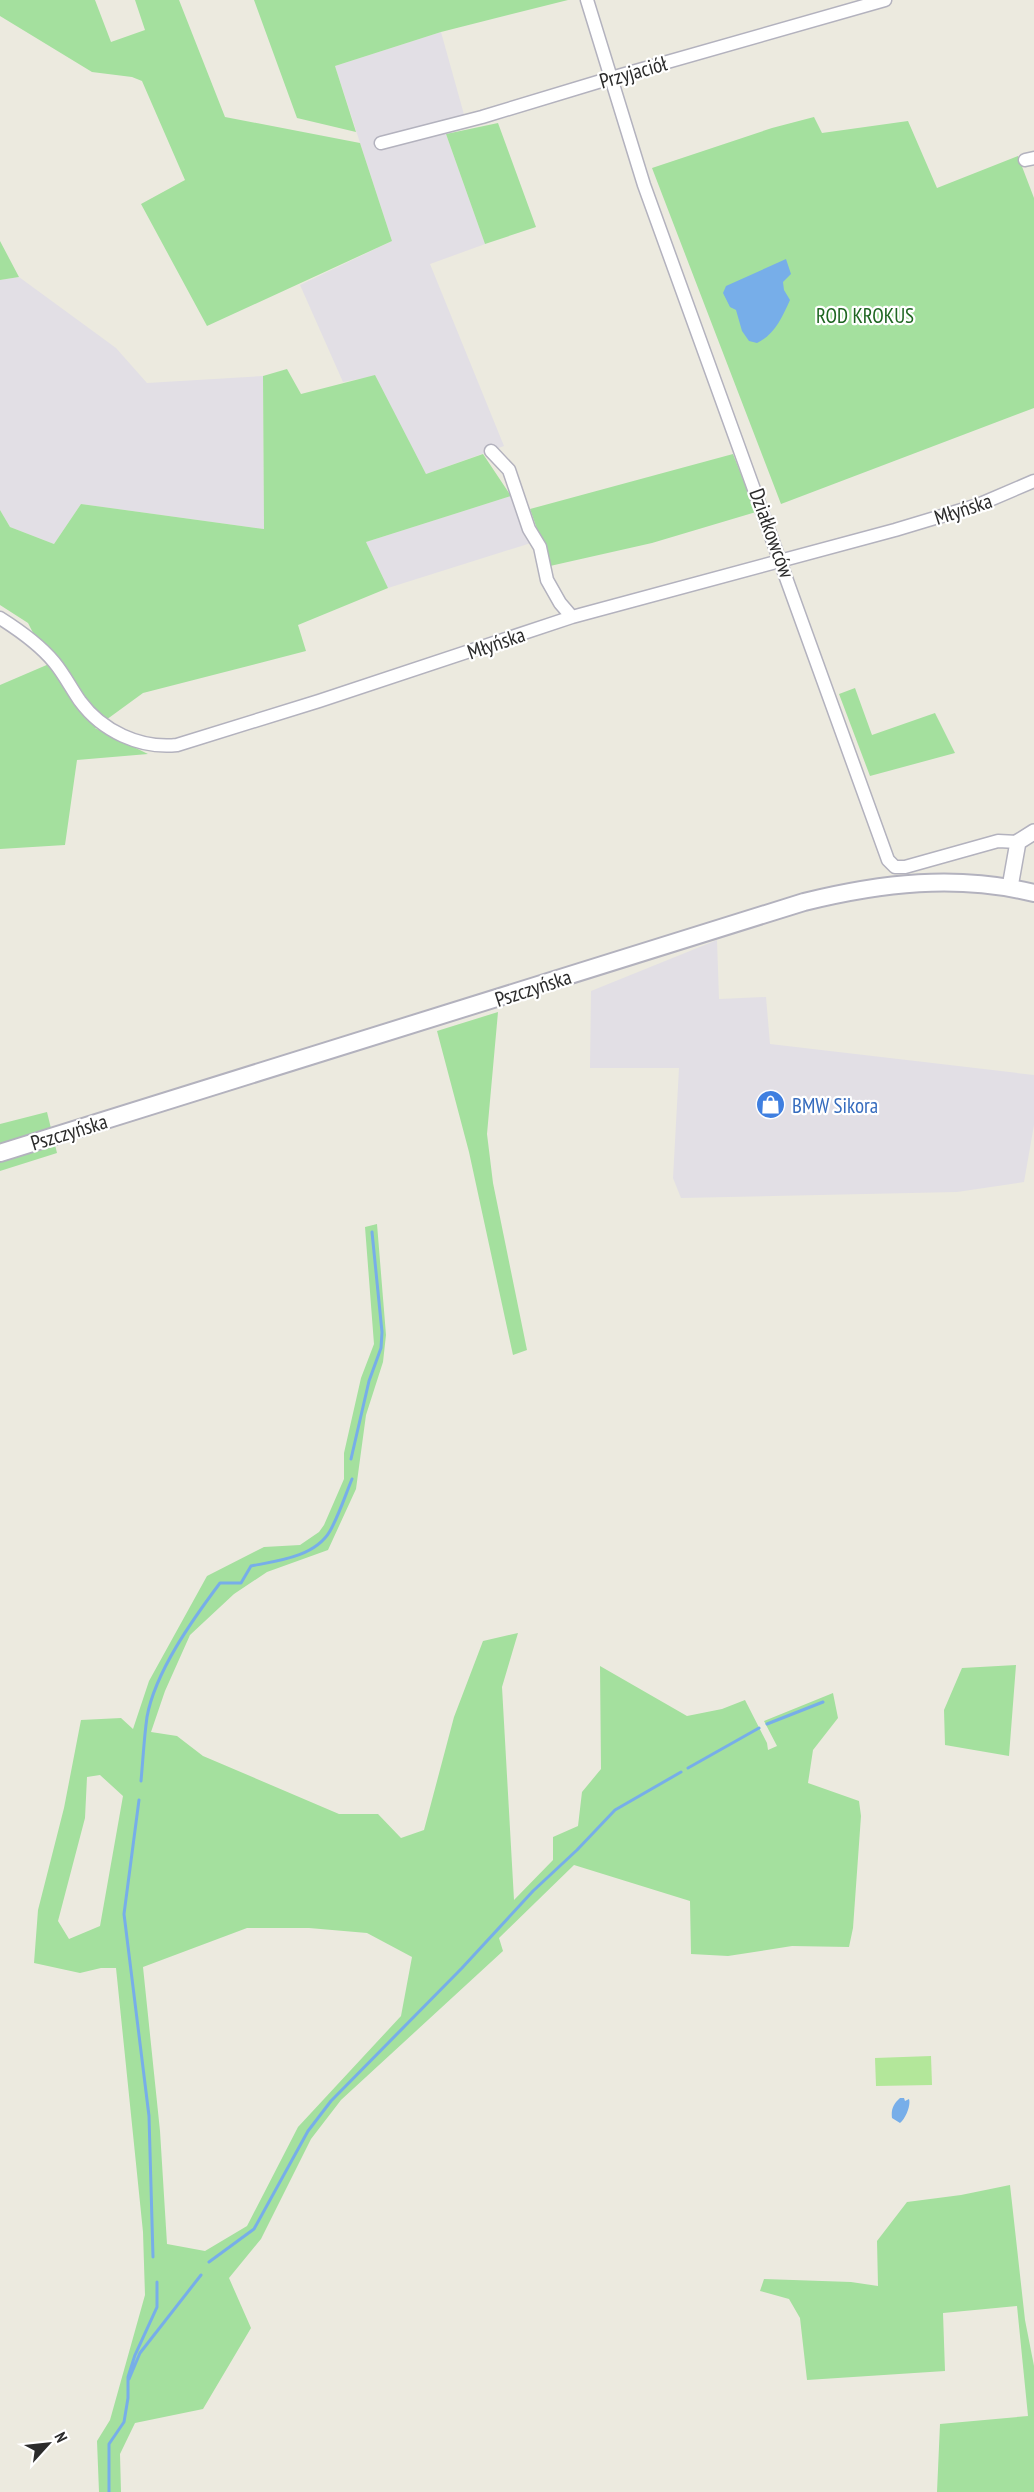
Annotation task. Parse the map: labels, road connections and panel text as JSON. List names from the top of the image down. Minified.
{"streets":{"main road":["Pszczyńska"],"street":["Przyjaciół","Młyńska","Działkowców"]},"crossings":[["Przyjaciół","Działkowców"],["Młyńska","Działkowców"]],"parks":["ROD KROKUS"],"places":{"shop":["BMW Sikora"]},"north":"top right"}
